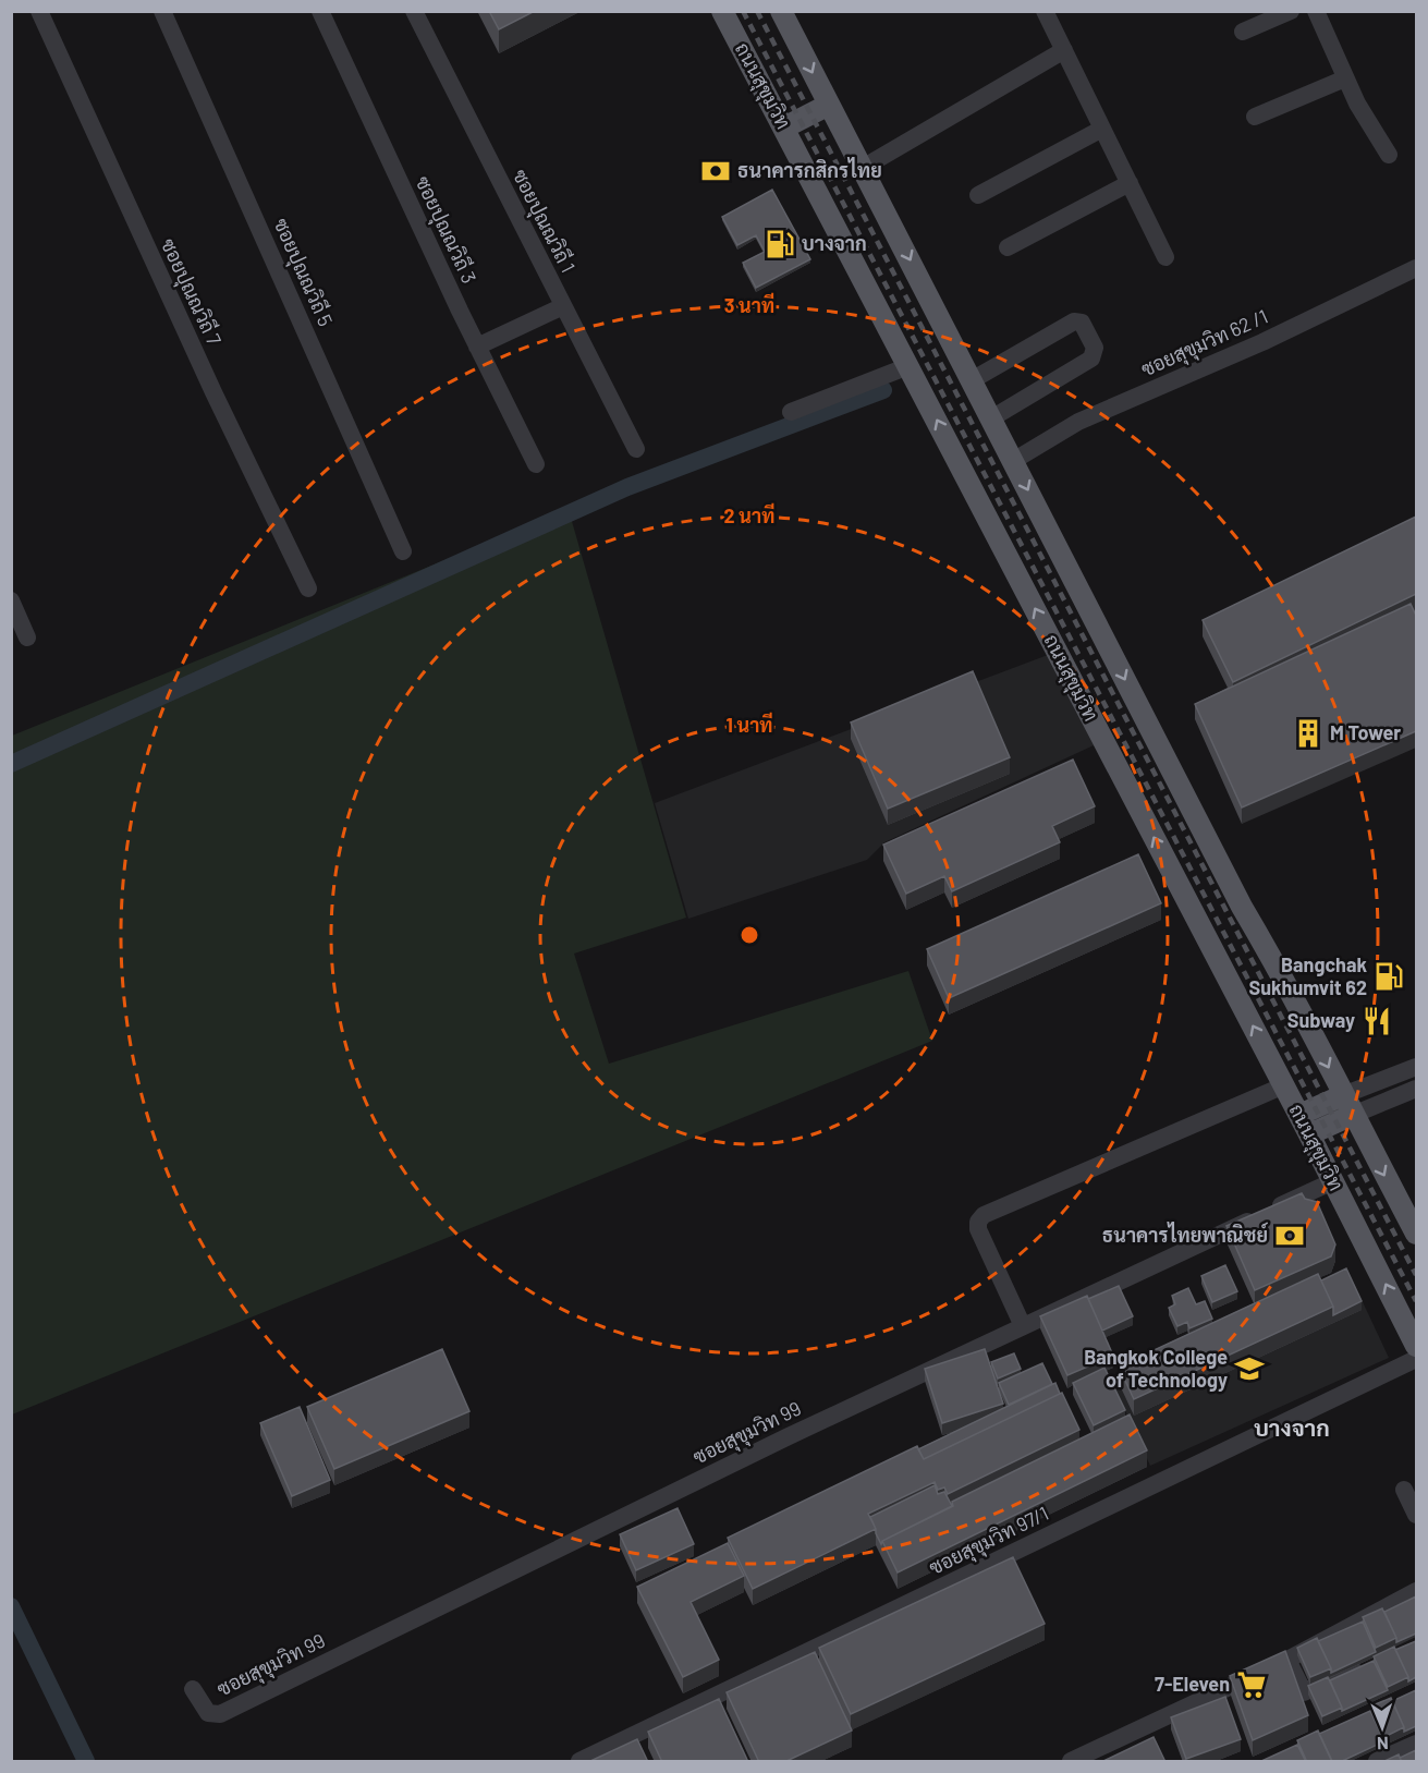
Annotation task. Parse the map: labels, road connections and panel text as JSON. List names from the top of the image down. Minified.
{"streets":{"main road":["ถนนสุขุมวิท"],"street":["ซอยปุณณวิถี 1","ซอยปุณณวิถี 3","ซอยปุณณวิถี 5","ซอยปุณณวิถี 7","ซอยสุขุมวิท 62 /1","ซอยสุขุมวิท 99","ซอยสุขุมวิท 97/1"]},"crossings":[["ถนนสุขุมวิท","ซอยสุขุมวิท 99"]],"districts":["บางจาก"],"places":{"bank":["ธนาคารกสิกรไทย","ธนาคารไทยพาณิชย์"],"fuel station":["บางจาก","Bangchak Sukhumvit 62"],"building":["M Tower"],"restaurant":["Subway"],"school or university":["Bangkok College of Technology"],"supermarket":["7-Eleven"]},"north":"bottom","rings":["3 นาที","2 นาที","1 นาที"]}
